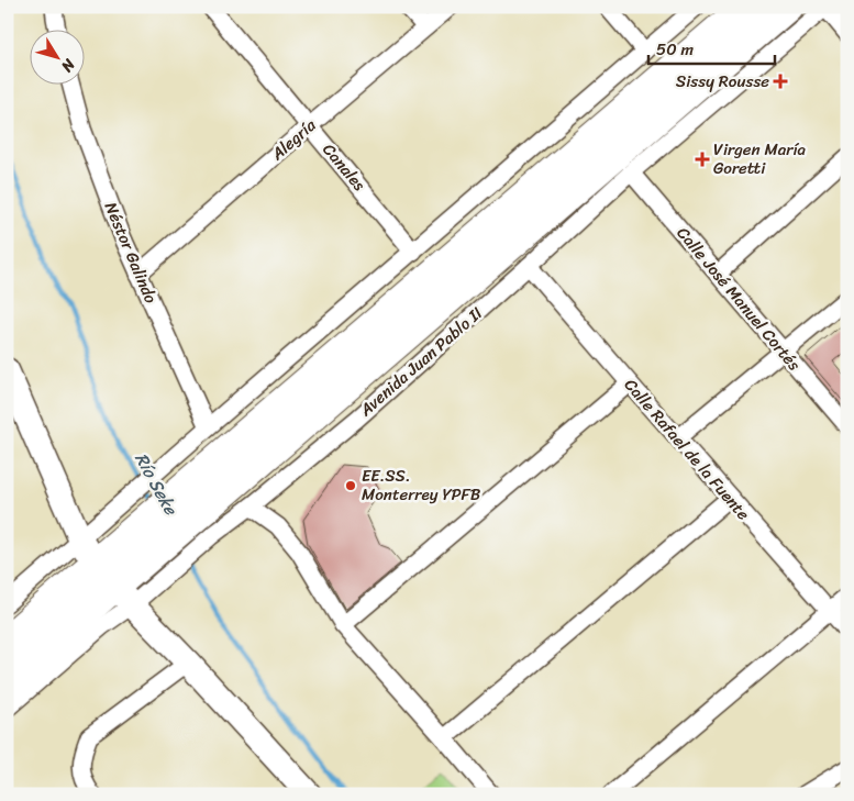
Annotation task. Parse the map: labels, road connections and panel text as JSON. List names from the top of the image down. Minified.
{"streets":{"highway":["Avenida Juan Pablo II"],"street":["Alegría","Canales","Néstor Galindo","Calle José Manuel Cortés","Calle Rafael de la Fuente"]},"crossings":[["Alegría","Canales"],["Alegría","Néstor Galindo"],["Calle José Manuel Cortés","Avenida Juan Pablo II"],["Avenida Juan Pablo II","Calle Rafael de la Fuente"]],"water":["Río Seke"],"places":{"health":["Sissy Rousse","Virgen María Goretti"],"other":["EE.SS. Monterrey YPFB"]},"scale_bar":"50 m","north":"bottom right"}
